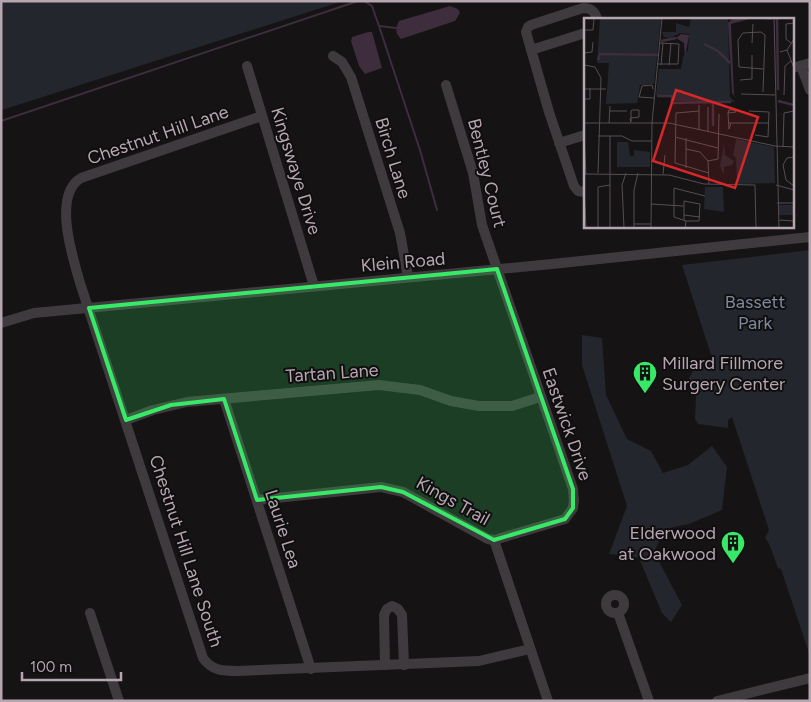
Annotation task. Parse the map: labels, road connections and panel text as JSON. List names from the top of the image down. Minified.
{"streets":{"street":["Chestnut Hill Lane","Birch Lane","Kingswaye Drive","Bentley Court","Klein Road","Tartan Lane","Eastwick Drive","Kings Trail","Laurie Lea","Chestnut Hill Lane South"]},"crossings":[["Chestnut Hill Lane","Kingswaye Drive"],["Chestnut Hill Lane","Klein Road"],["Chestnut Hill Lane","Chestnut Hill Lane South"],["Birch Lane","Klein Road"],["Kingswaye Drive","Klein Road"],["Bentley Court","Klein Road"],["Bentley Court","Eastwick Drive"],["Klein Road","Eastwick Drive"],["Klein Road","Chestnut Hill Lane South"],["Tartan Lane","Eastwick Drive"],["Tartan Lane","Laurie Lea"],["Tartan Lane","Chestnut Hill Lane South"],["Eastwick Drive","Kings Trail"],["Kings Trail","Laurie Lea"],["Kings Trail","Chestnut Hill Lane South"],["Laurie Lea","Chestnut Hill Lane South"]],"parks":["Bassett Park"],"places":{"building":["Millard Fillmore Surgery Center","Elderwood at Oakwood"]},"scale_bar":"100 m"}
